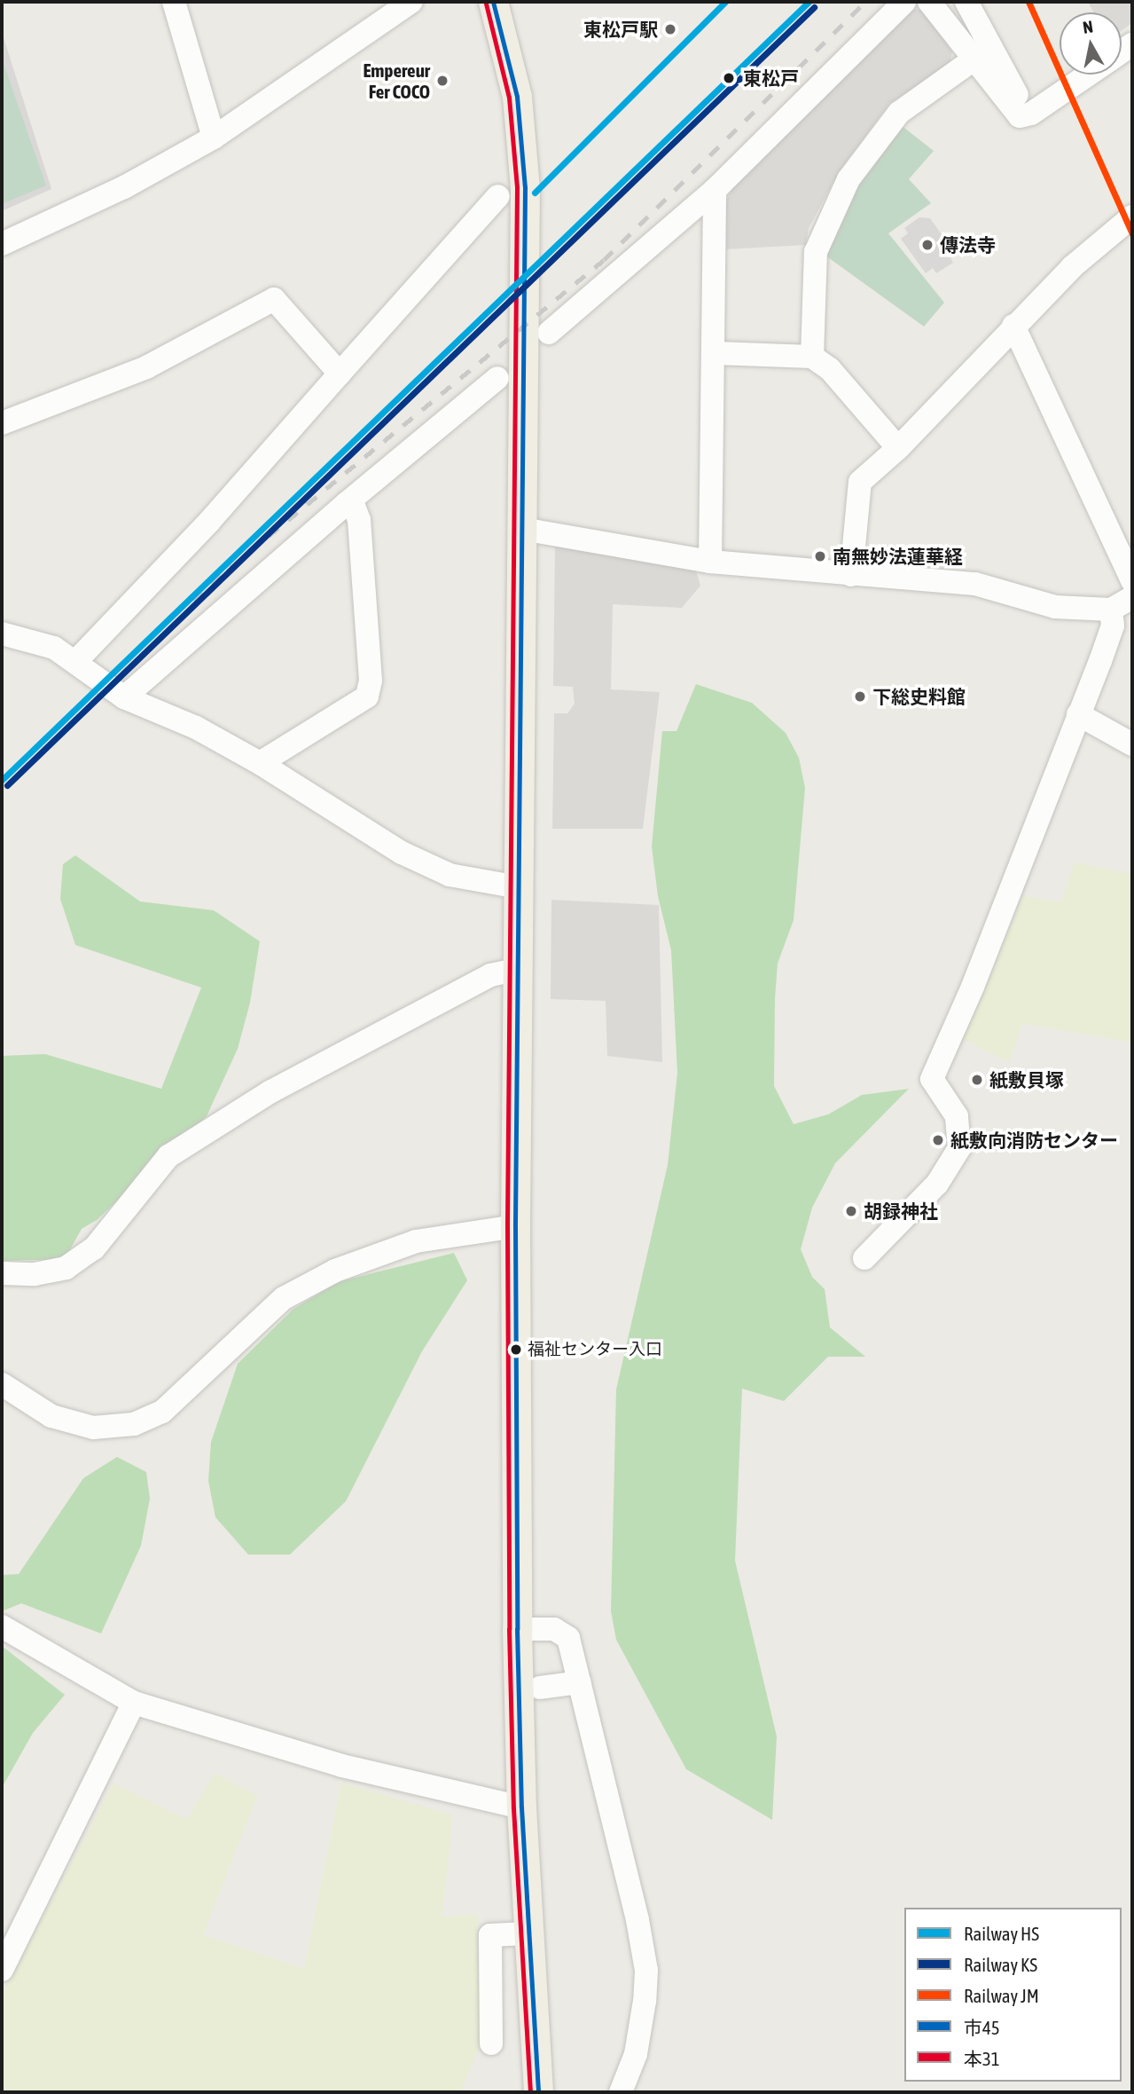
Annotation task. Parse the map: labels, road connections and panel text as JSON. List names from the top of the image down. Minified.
{"places":["東松戸駅","東松戸","Empereur Fer COCO","傳法寺","南無妙法蓮華経","下総史料館","紙敷貝塚","紙敷向消防センター","胡録神社","福祉センター入口"],"lines":["rail line HS","rail line JM","transit line 市45","transit line 本31","rail line KS"],"legend":["Railway HS","Railway KS","Railway JM","市45","本31"],"north":"top"}
